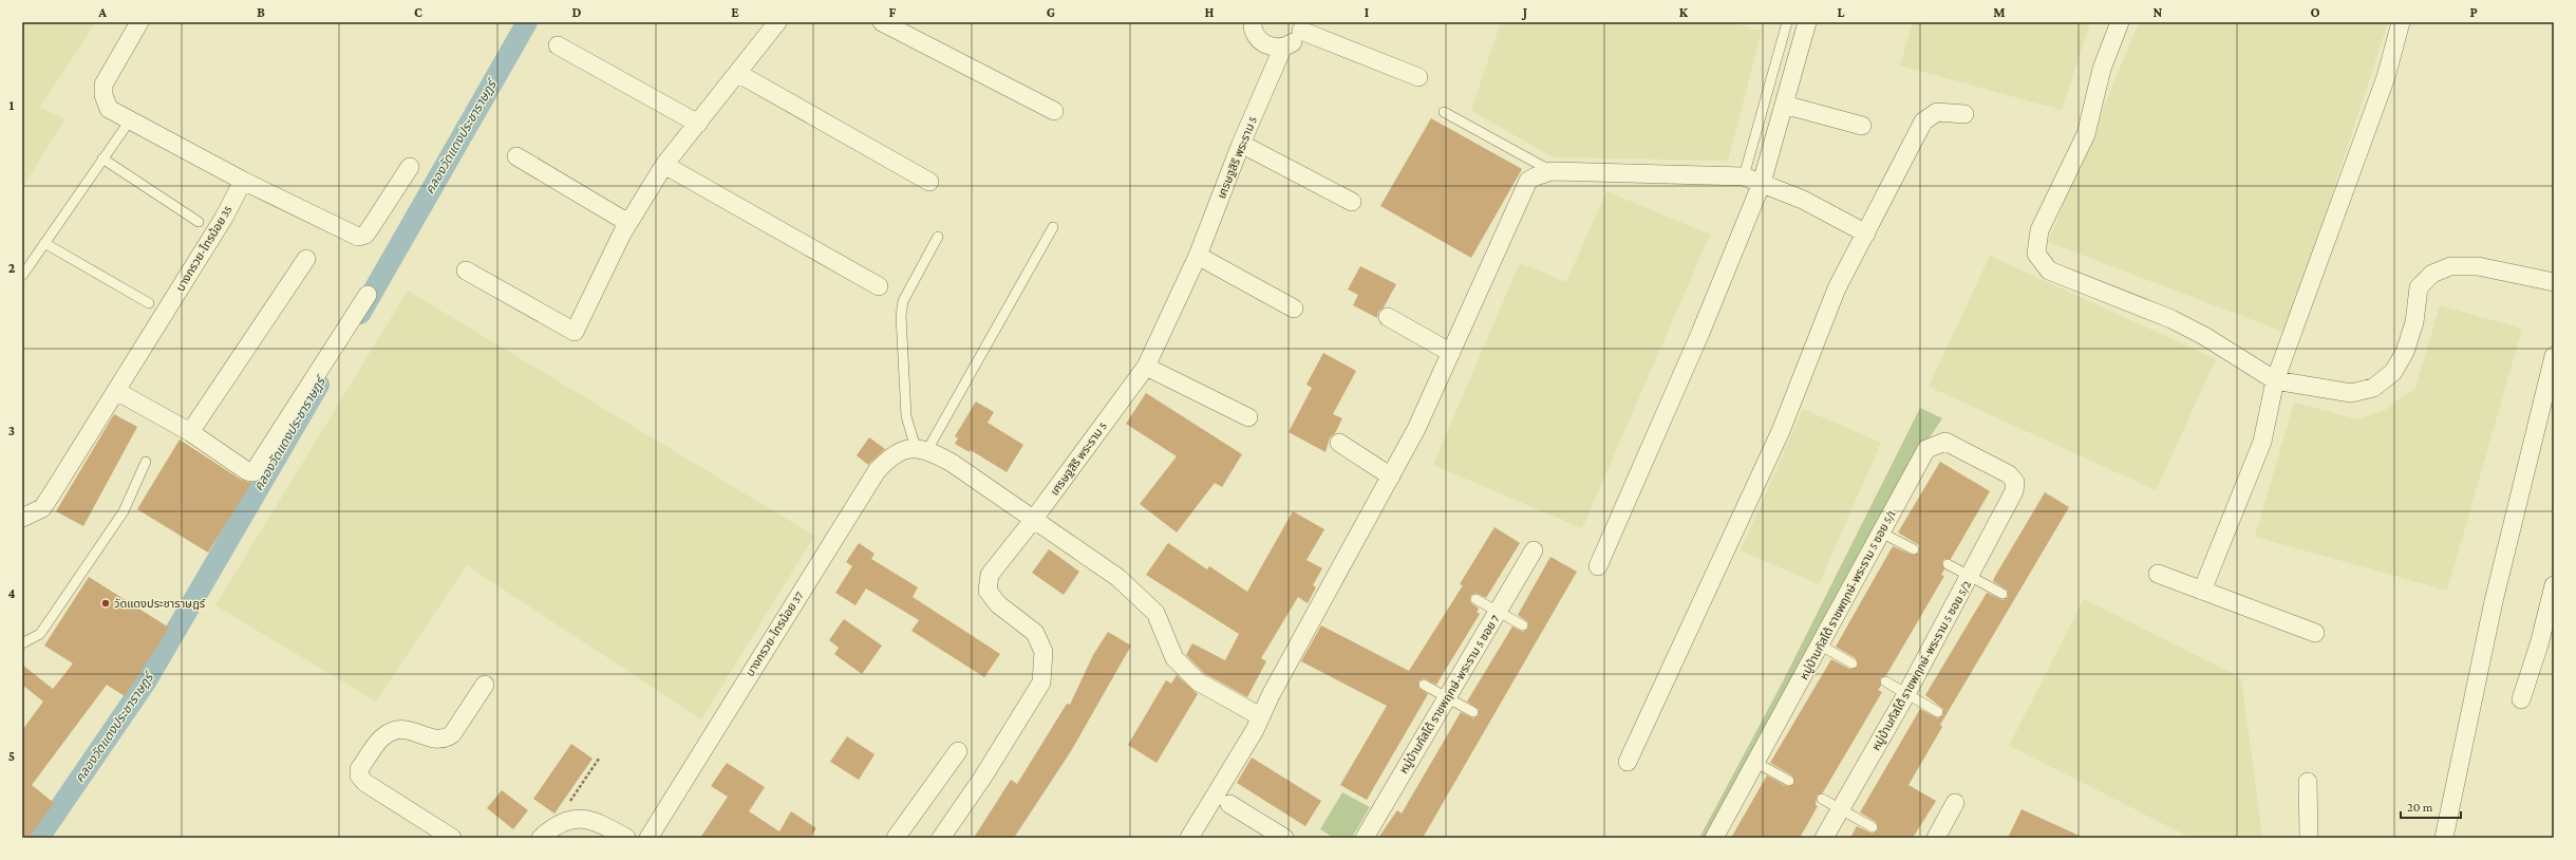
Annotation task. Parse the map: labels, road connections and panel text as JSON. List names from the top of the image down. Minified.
{"streets":{"street":["เศรษฐสิริ พระราม 5","บางกรวย-ไทรน้อย 35","หมู่บ้านกัสโต้ ราชพฤกษ์-พระราม 5 ซอย 5/1","บางกรวย-ไทรน้อย 37","หมู่บ้านกัสโต้ ราชพฤกษ์-พระราม 5 ซอย 5/2","หมู่บ้านกัสโต้ ราชพฤกษ์-พระราม 5 ซอย 7"]},"crossings":[["หมู่บ้านกัสโต้ ราชพฤกษ์-พระราม 5 ซอย 5/1","หมู่บ้านกัสโต้ ราชพฤกษ์-พระราม 5 ซอย 5/2"]],"water":["คลองวัดแดงประชาราษฎร์"],"places":["วัดแดงประชาราษฎร์"],"scale_bar":"20 m","grid":{"columns":["A","B","C","D","E","F","G","H","I","J","K","L","M","N","O","P"],"rows":["1","2","3","4","5"]}}
